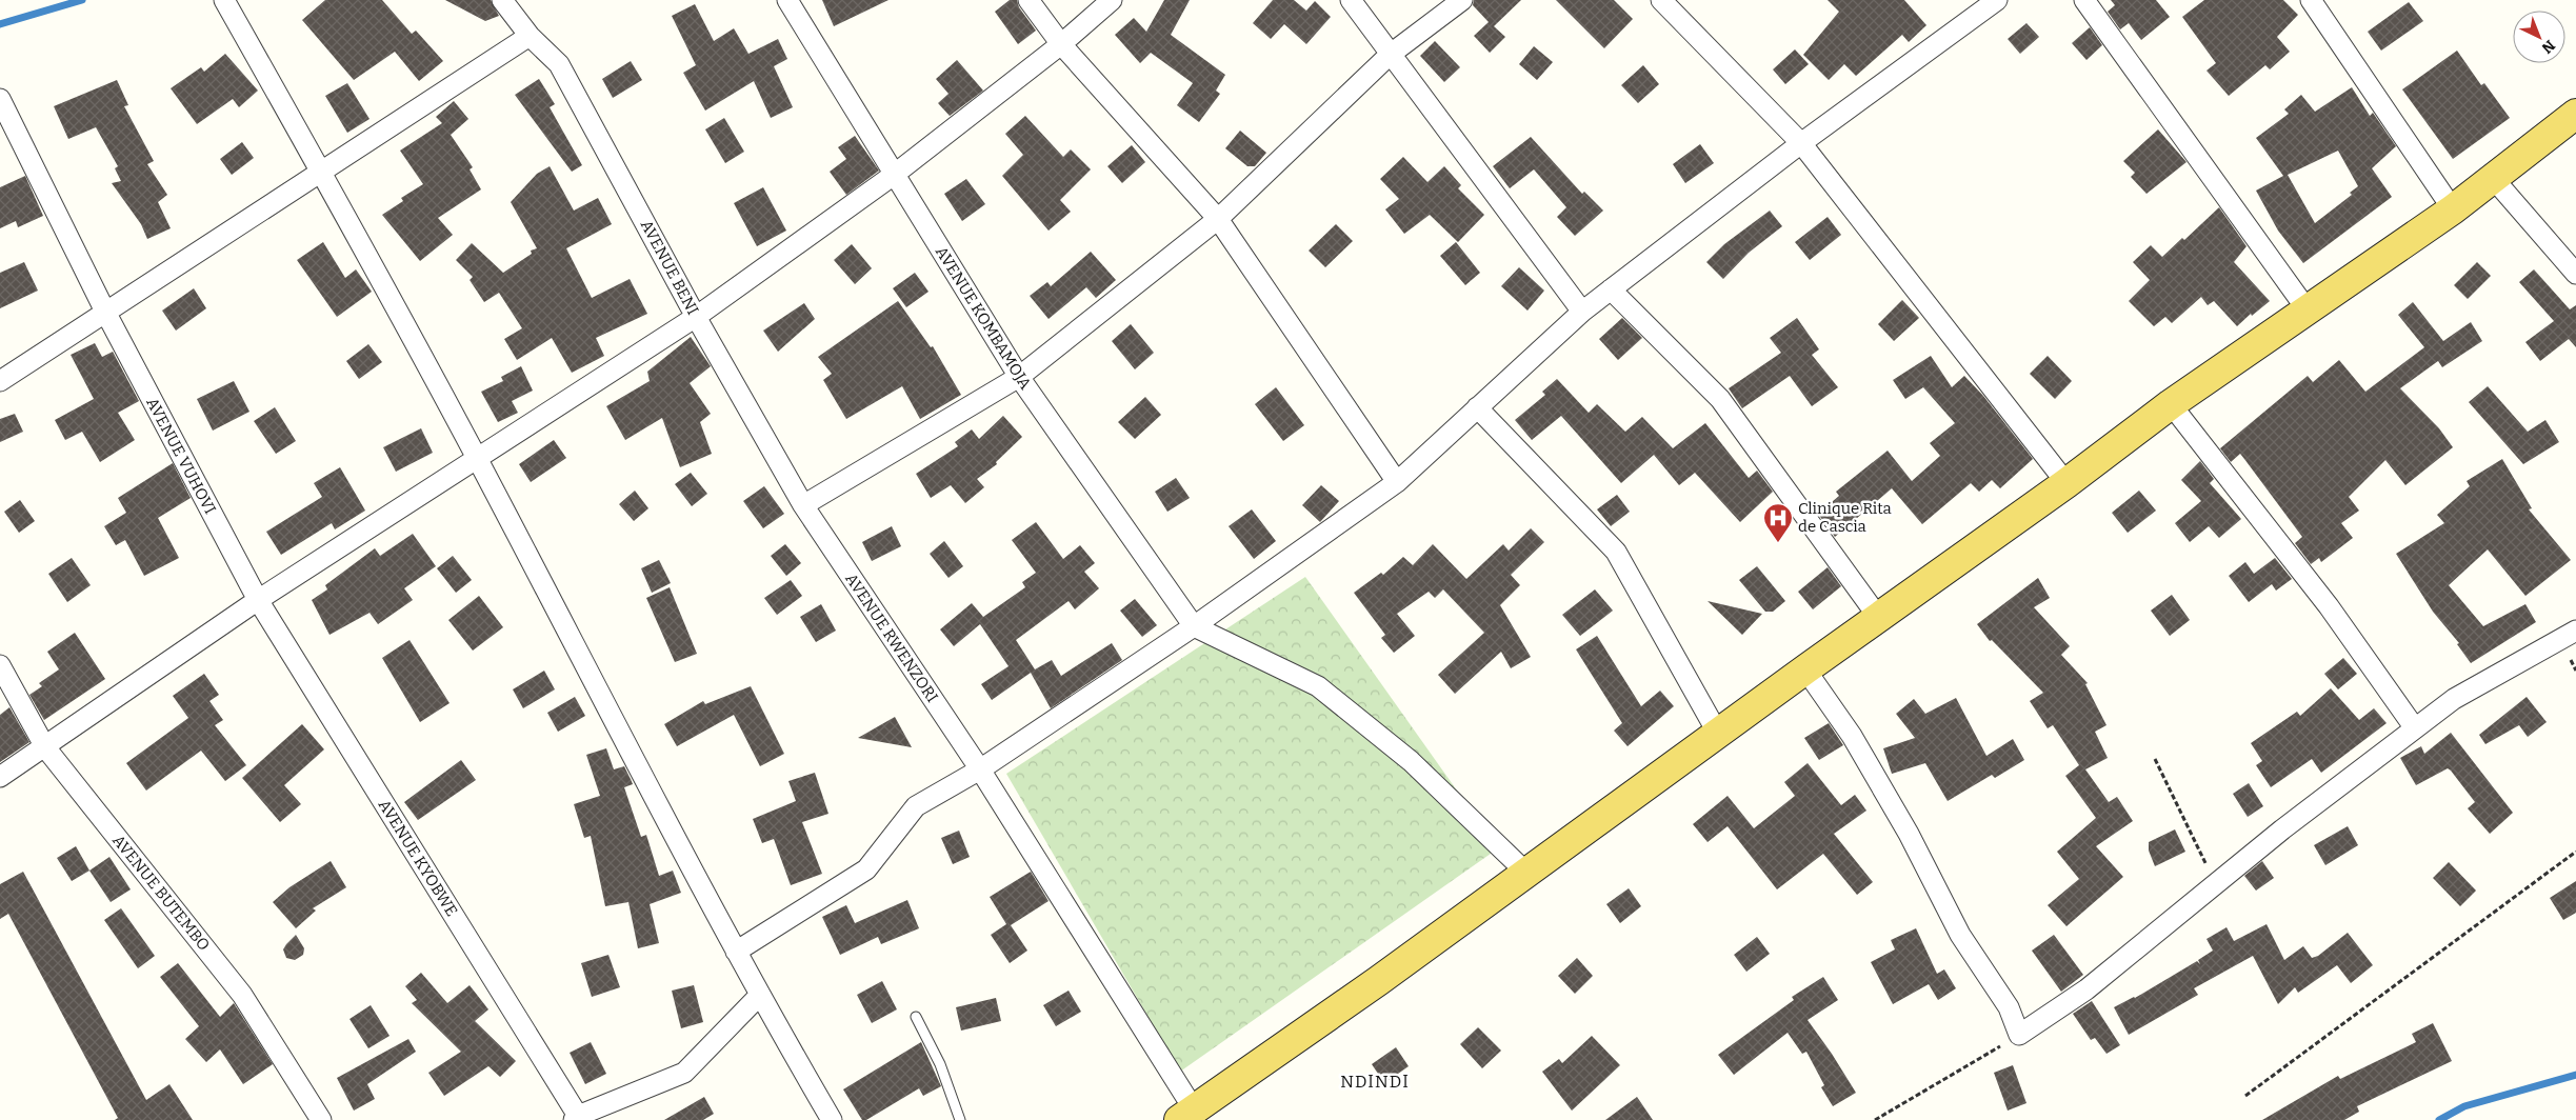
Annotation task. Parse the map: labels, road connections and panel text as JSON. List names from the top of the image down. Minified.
{"streets":{"street":["AVENUE BENI","AVENUE KOMBAMOJA","AVENUE VUHOVI","AVENUE RWENZORI","AVENUE KYOBWE","AVENUE BUTEMBO"]},"crossings":[["AVENUE BENI","AVENUE RWENZORI"],["AVENUE VUHOVI","AVENUE KYOBWE"]],"districts":["NDINDI"],"places":{"hospital":["Clinique Rita de Cascia"]},"north":"bottom right"}
